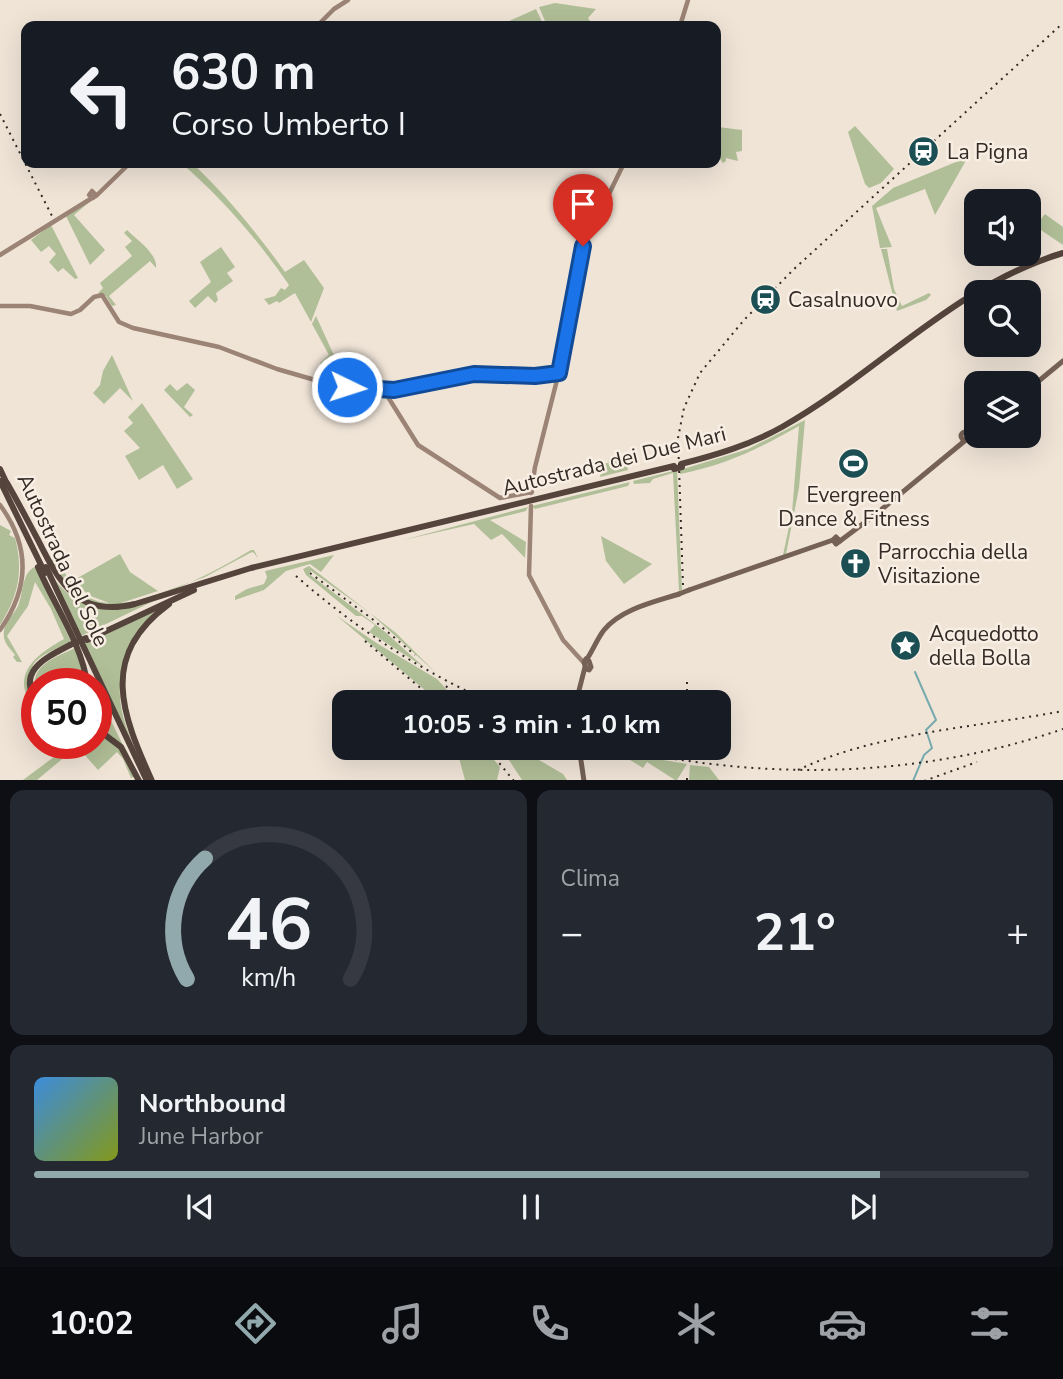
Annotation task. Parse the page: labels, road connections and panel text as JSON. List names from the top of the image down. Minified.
{"streets":{"highway":["Autostrada dei Due Mari","Autostrada del Sole"]},"places":{"station":["La Pigna","Casalnuovo"],"sports":["Evergreen Dance & Fitness"],"church":["Parrocchia della Visitazione"],"place":["Acquedotto della Bolla"]},"page":{"turn":["630 m","Corso Umberto I"],"limit":"50","trip":"10:05 · 3 min · 1.0 km","tile":"Clima","heat":["−","21°","+"],"song":["Northbound","June Harbor"],"tabs":"10:02","gauge":["46","km/h"]}}
